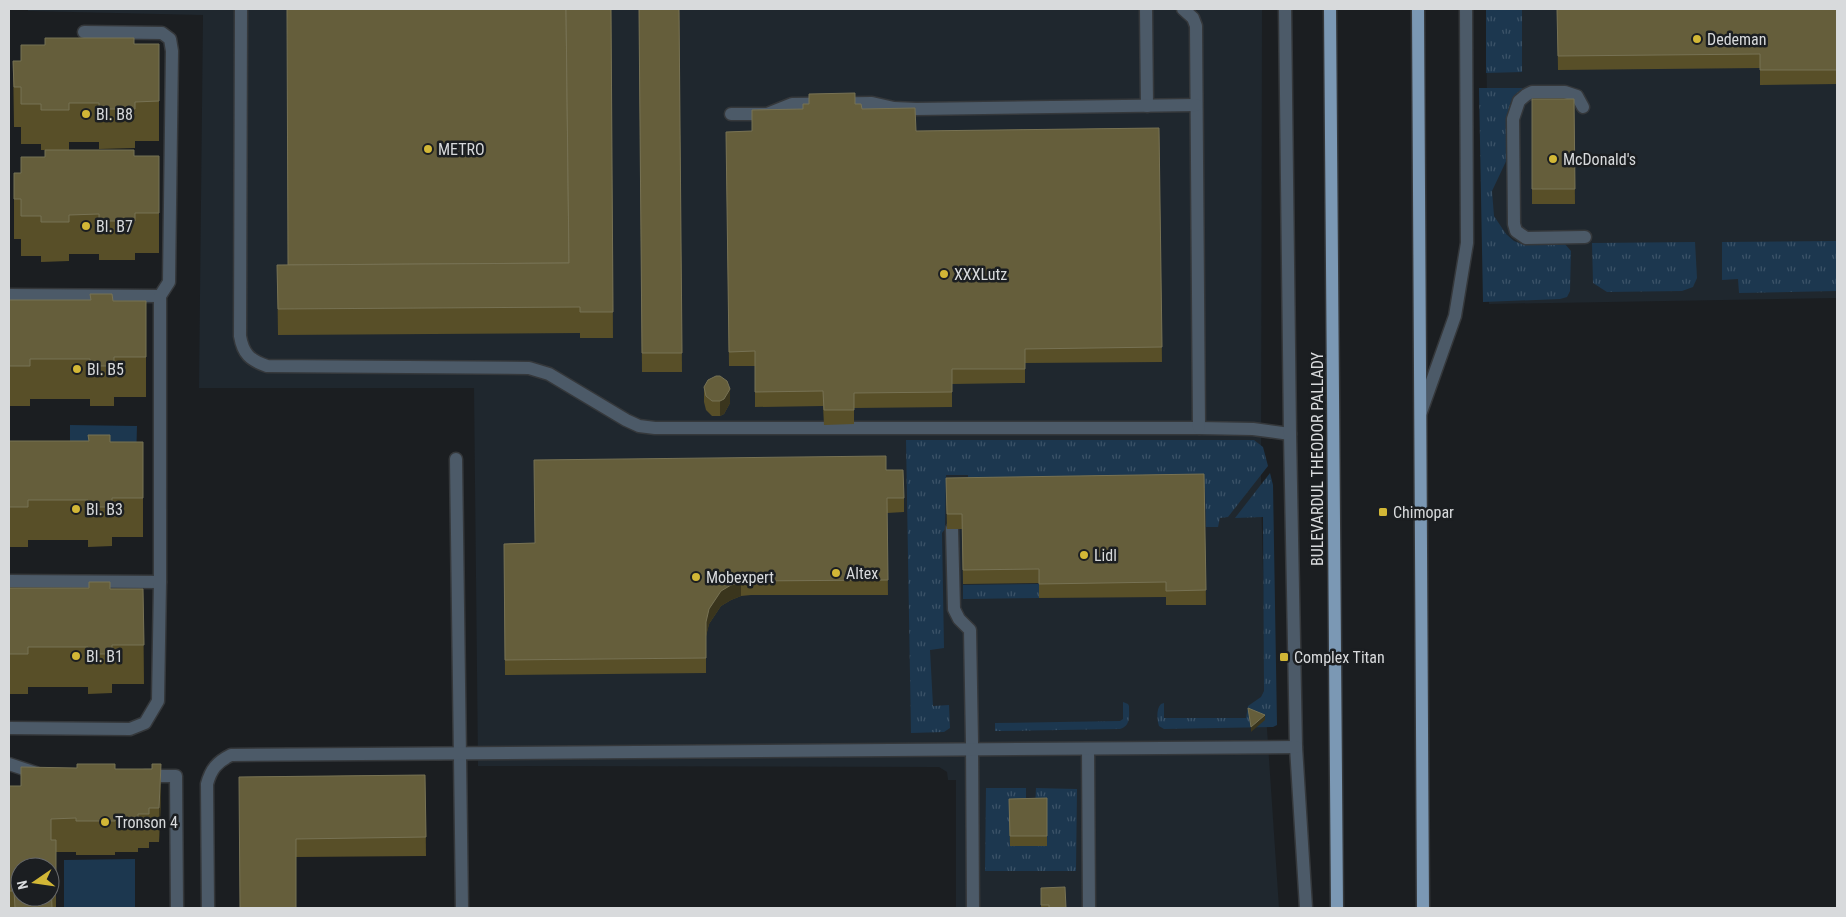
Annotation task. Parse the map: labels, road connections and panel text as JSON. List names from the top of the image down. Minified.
{"streets":{"main road":["BULEVARDUL THEODOR PALLADY"]},"places":{"other":["Dedeman","Bl. B8","METRO","McDonald's","Bl. B7","XXXLutz","Bl. B5","Bl. B3","Lidl","Altex","Mobexpert","Bl. B1","Tronson 4"],"transit":["Chimopar","Complex Titan"]},"north":"left"}
